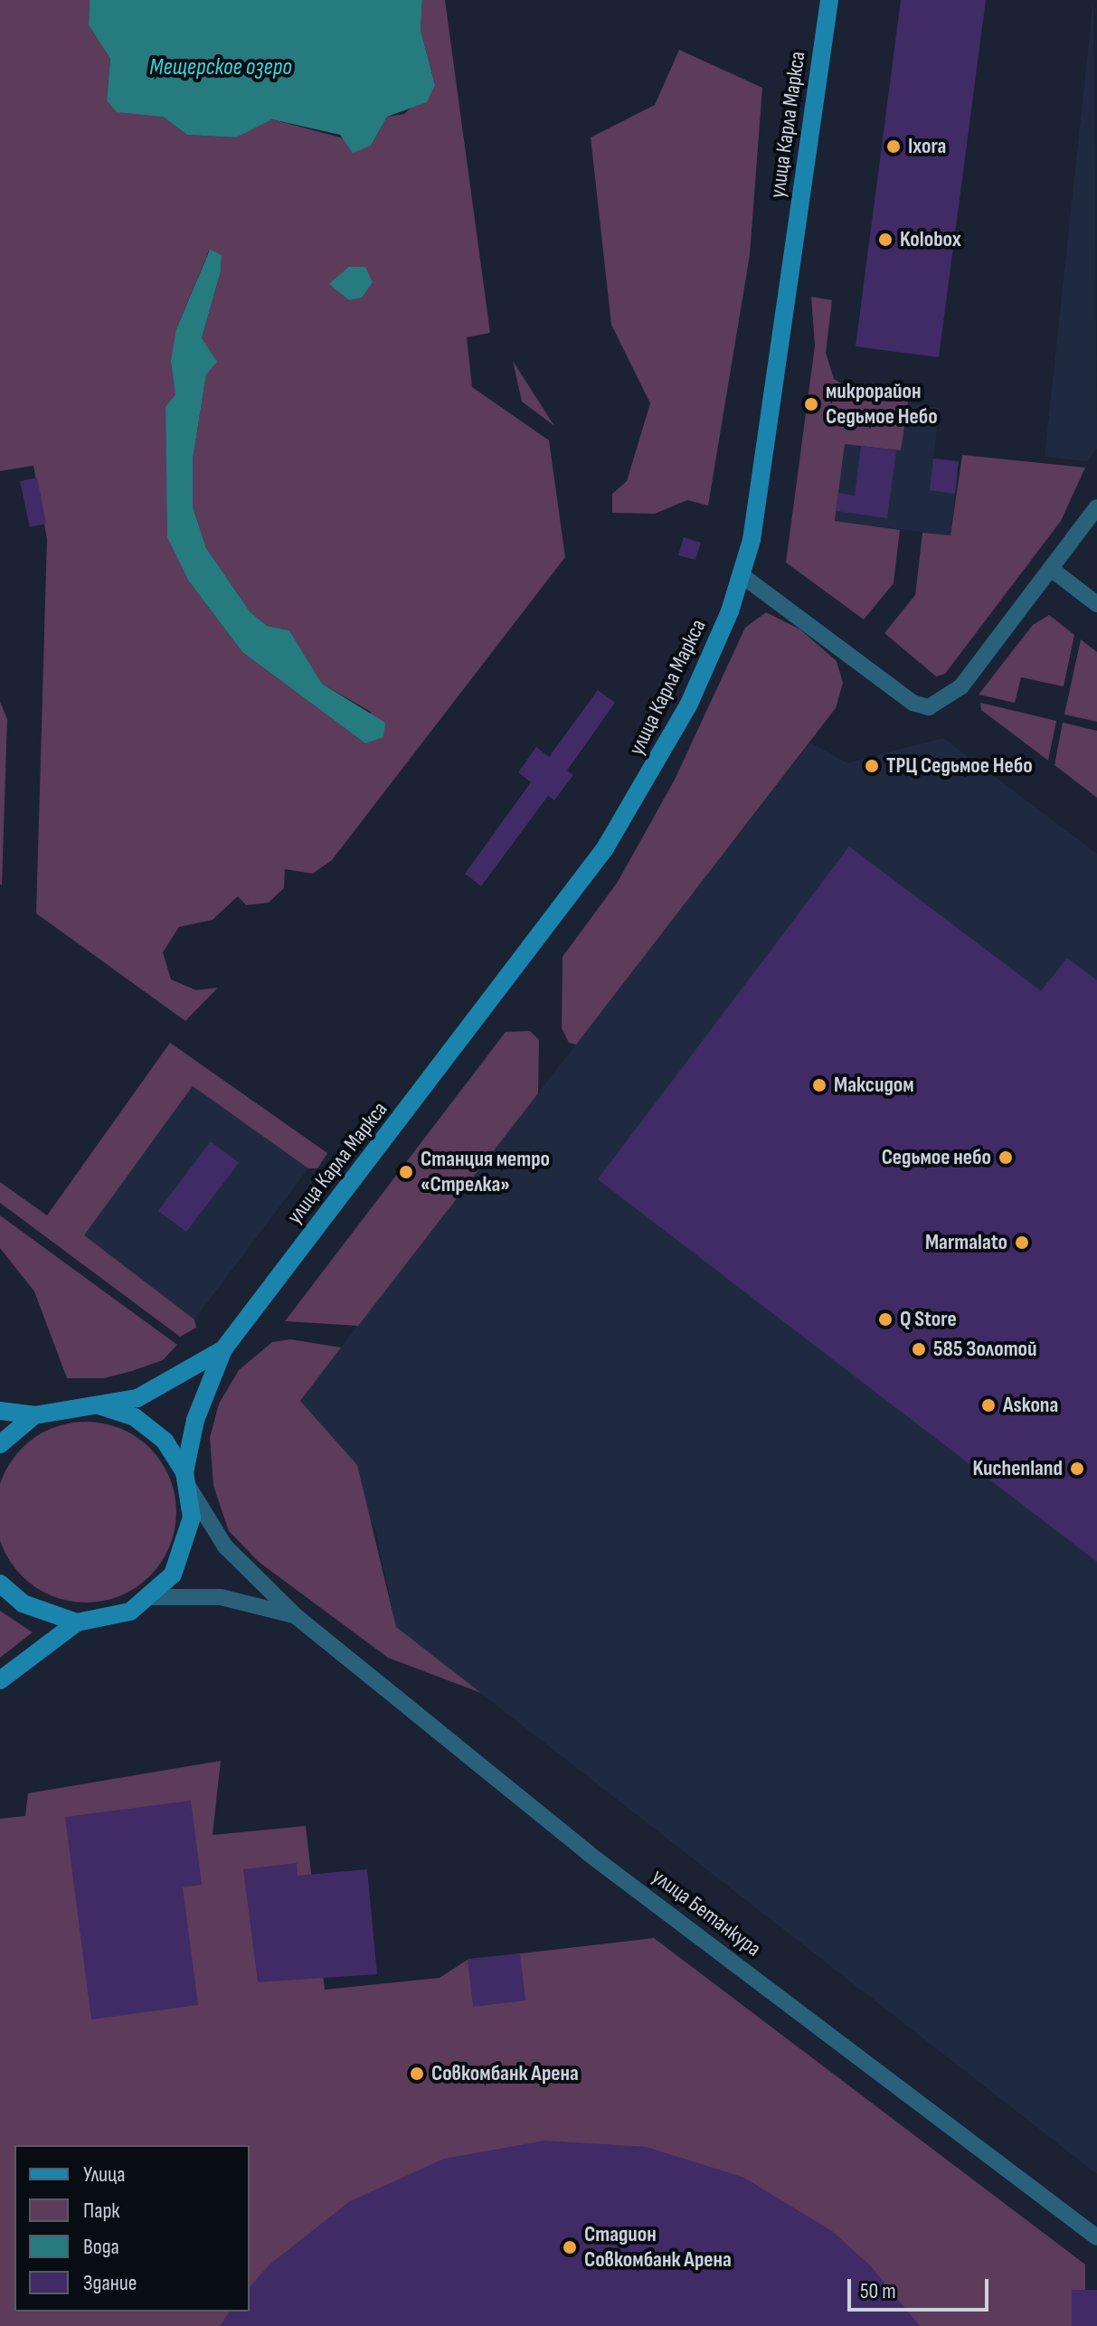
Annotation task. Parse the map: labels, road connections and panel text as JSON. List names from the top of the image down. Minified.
{"streets":{"main road":["улица Карла Маркса"],"street":["улица Бетанкура"]},"water":["Мещерское озеро"],"places":["Ixora","Kolobox","микрорайон Седьмое Небо","ТРЦ Седьмое Небо","Максидом","Седьмое небо","Станция метро «Стрелка»","Marmalato","Q Store","585 Золотой","Askona","Kuchenland","Совкомбанк Арена","Стадион Совкомбанк Арена"],"legend":["Улица","Парк","Вода","Здание"],"scale_bar":"50 m"}
